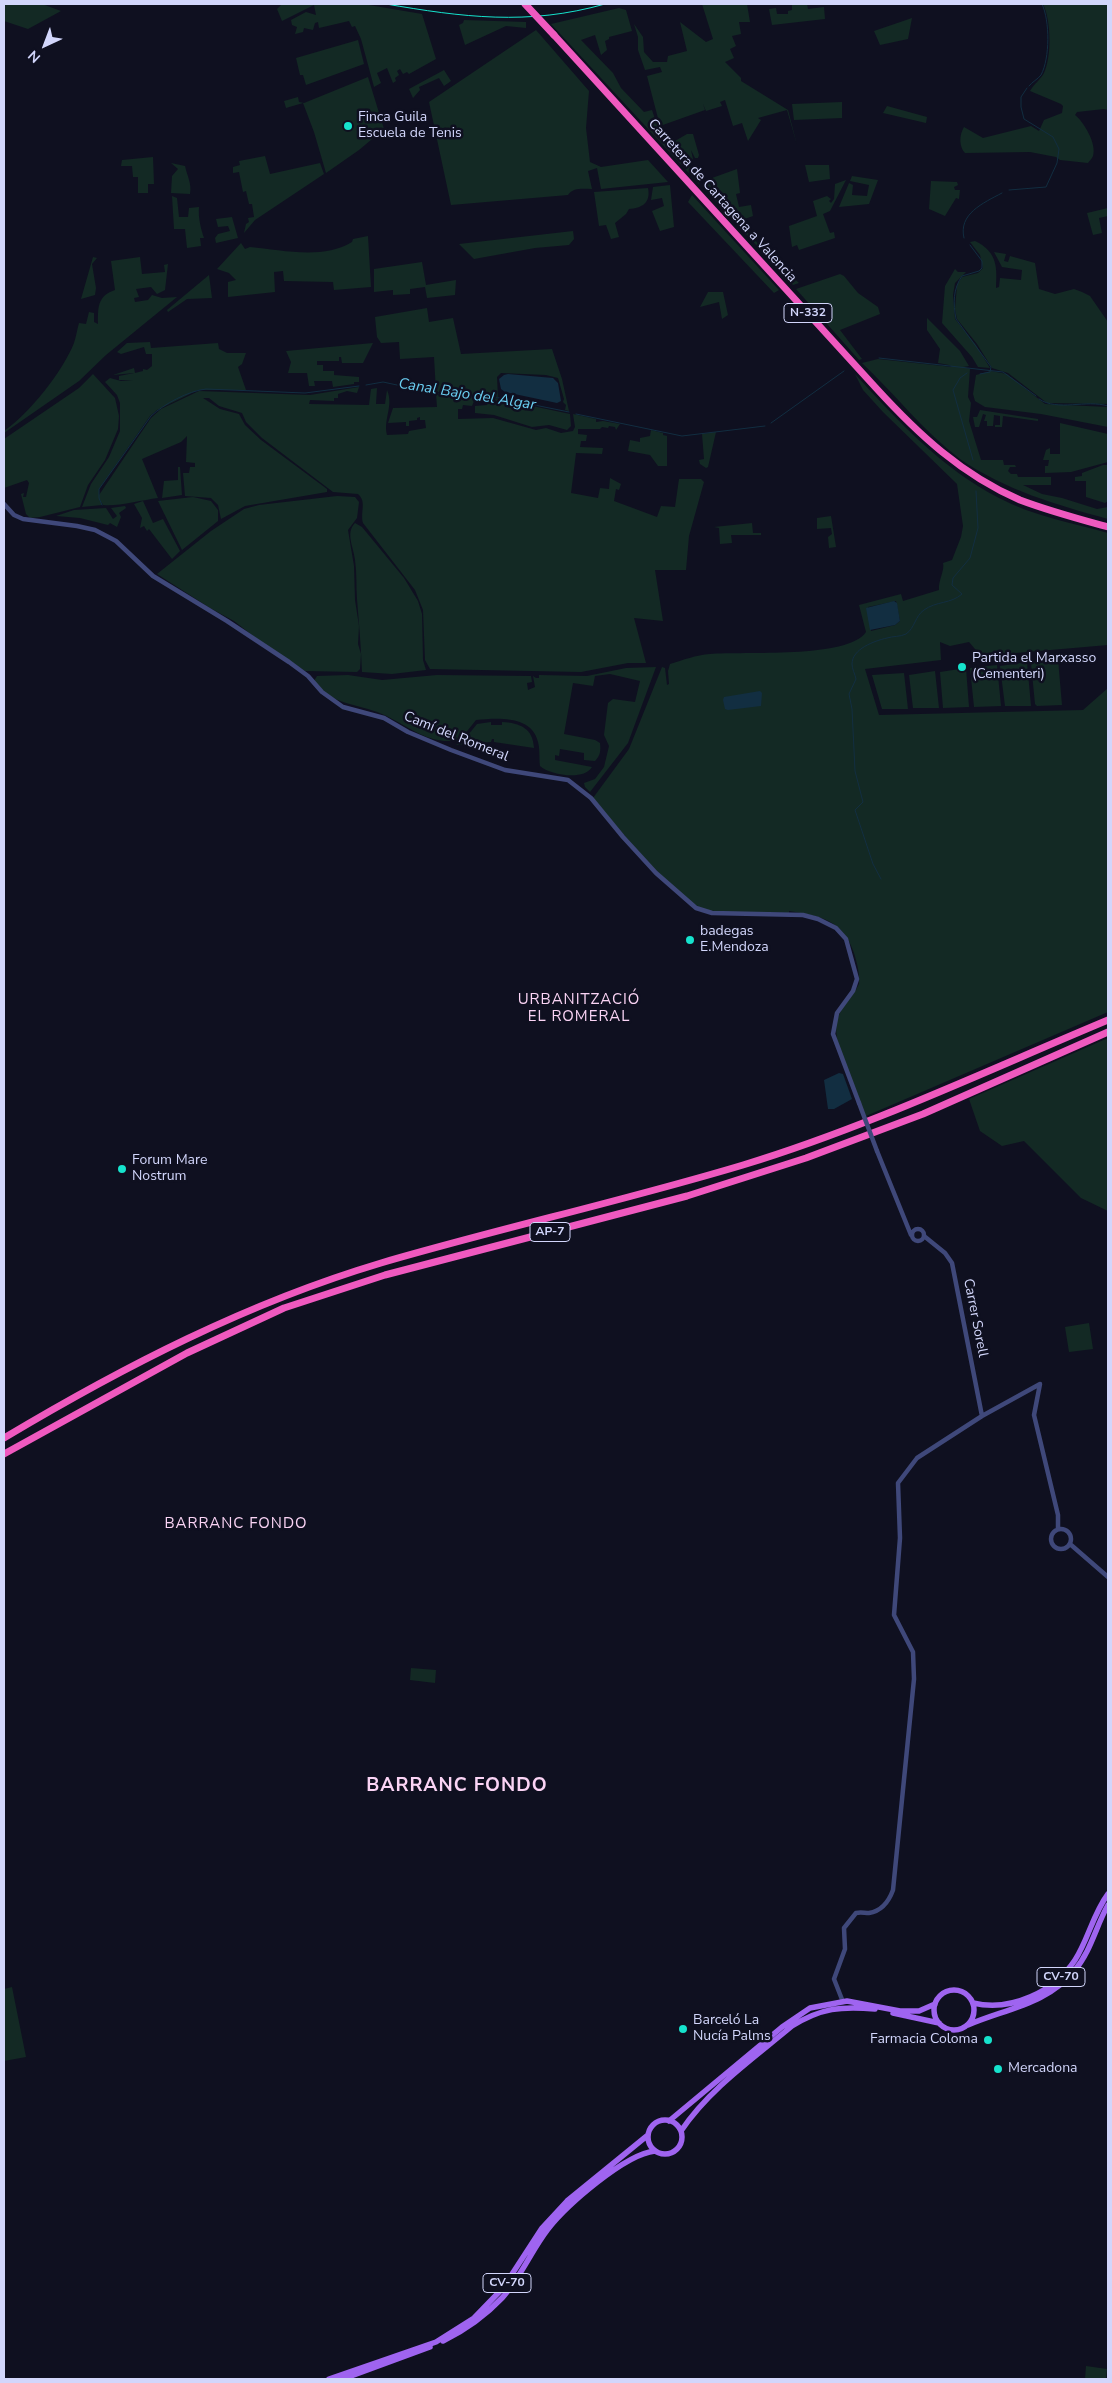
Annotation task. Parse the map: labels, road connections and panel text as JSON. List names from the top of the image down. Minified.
{"streets":{"highway":["Carretera de Cartagena a Valencia","N-332","AP-7"],"main road":["CV-70"],"street":["Camí del Romeral","Carrer Sorell"]},"crossings":[["Camí del Romeral","Carrer Sorell"]],"districts":["URBANITZACIÓ EL ROMERAL","BARRANC FONDO","BARRANC FONDO"],"water":["Canal Bajo del Algar"],"places":["Finca Guila Escuela de Tenis","Partida el Marxasso (Cementeri)","badegas E.Mendoza","Forum Mare Nostrum","Barceló La Nucía Palms","Farmacia Coloma","Mercadona"],"north":"bottom left"}
